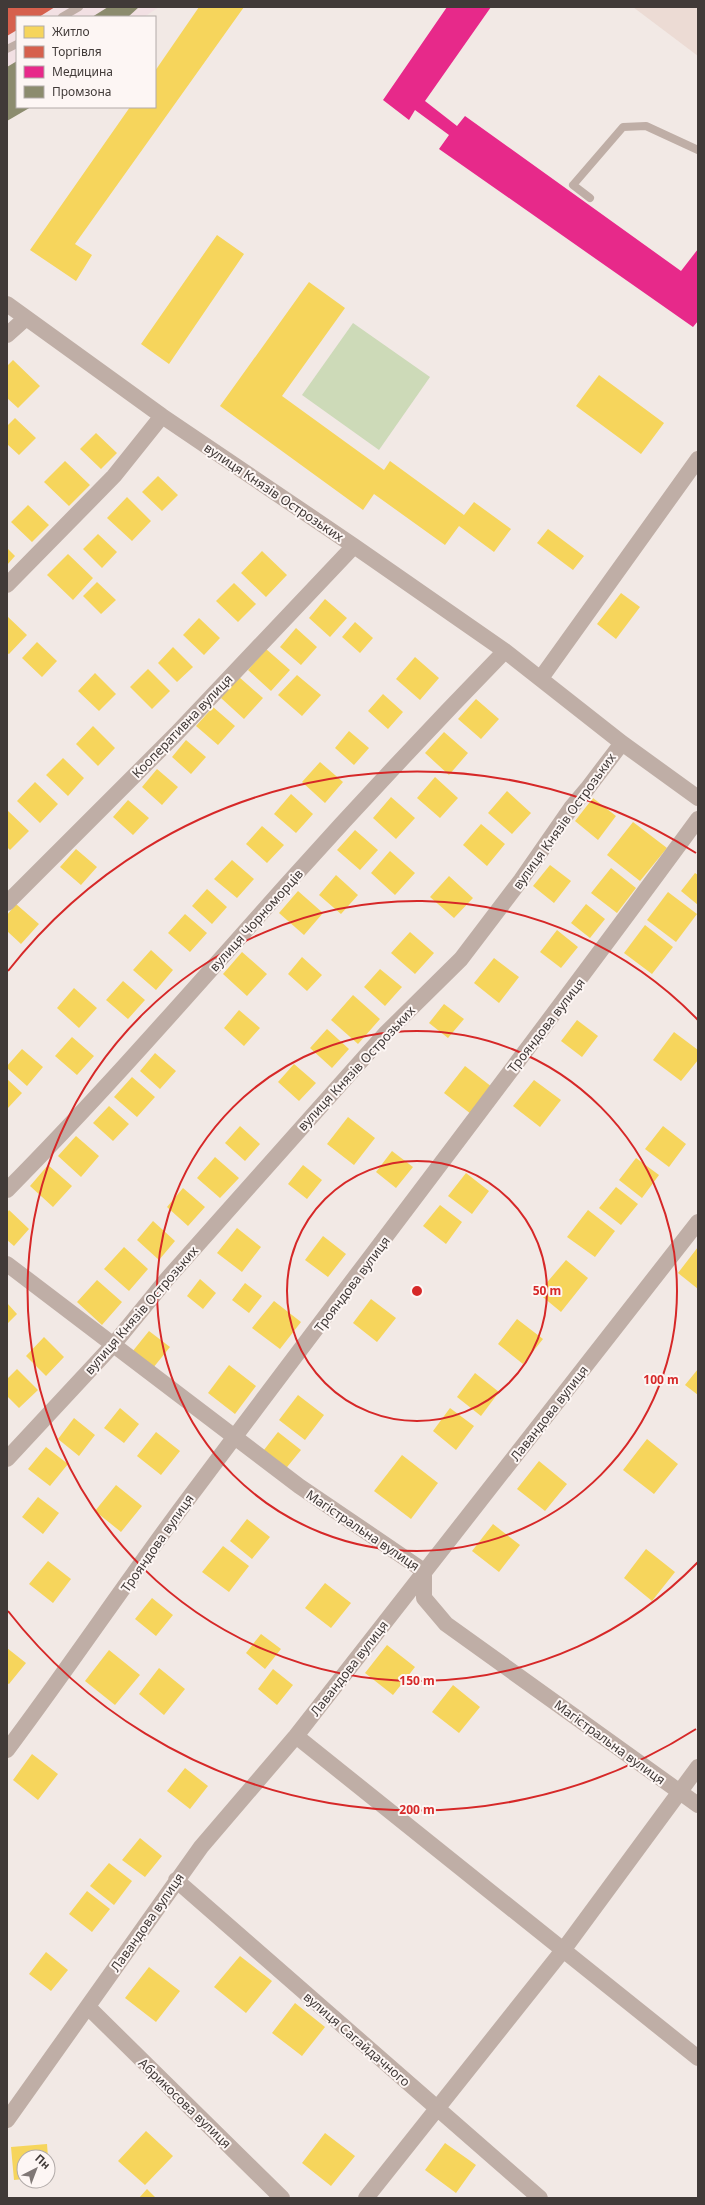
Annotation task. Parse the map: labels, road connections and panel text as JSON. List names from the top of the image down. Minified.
{"streets":{"street":["вулиця Князів Острозьких","Кооперативна вулиця","вулиця Чорноморців","Трояндова вулиця","Лавандова вулиця","Магістральна вулиця","вулиця Сагайдачного","Абрикосова вулиця"]},"crossings":[["вулиця Князів Острозьких","Кооперативна вулиця"],["вулиця Князів Острозьких","вулиця Чорноморців"],["вулиця Князів Острозьких","Магістральна вулиця"],["Трояндова вулиця","Магістральна вулиця"],["Лавандова вулиця","Магістральна вулиця"],["Лавандова вулиця","вулиця Сагайдачного"],["Лавандова вулиця","Абрикосова вулиця"]],"legend":["Житло","Торгівля","Медицина","Промзона"],"north":"top right","rings":["50 m","100 m","150 m","200 m"]}
